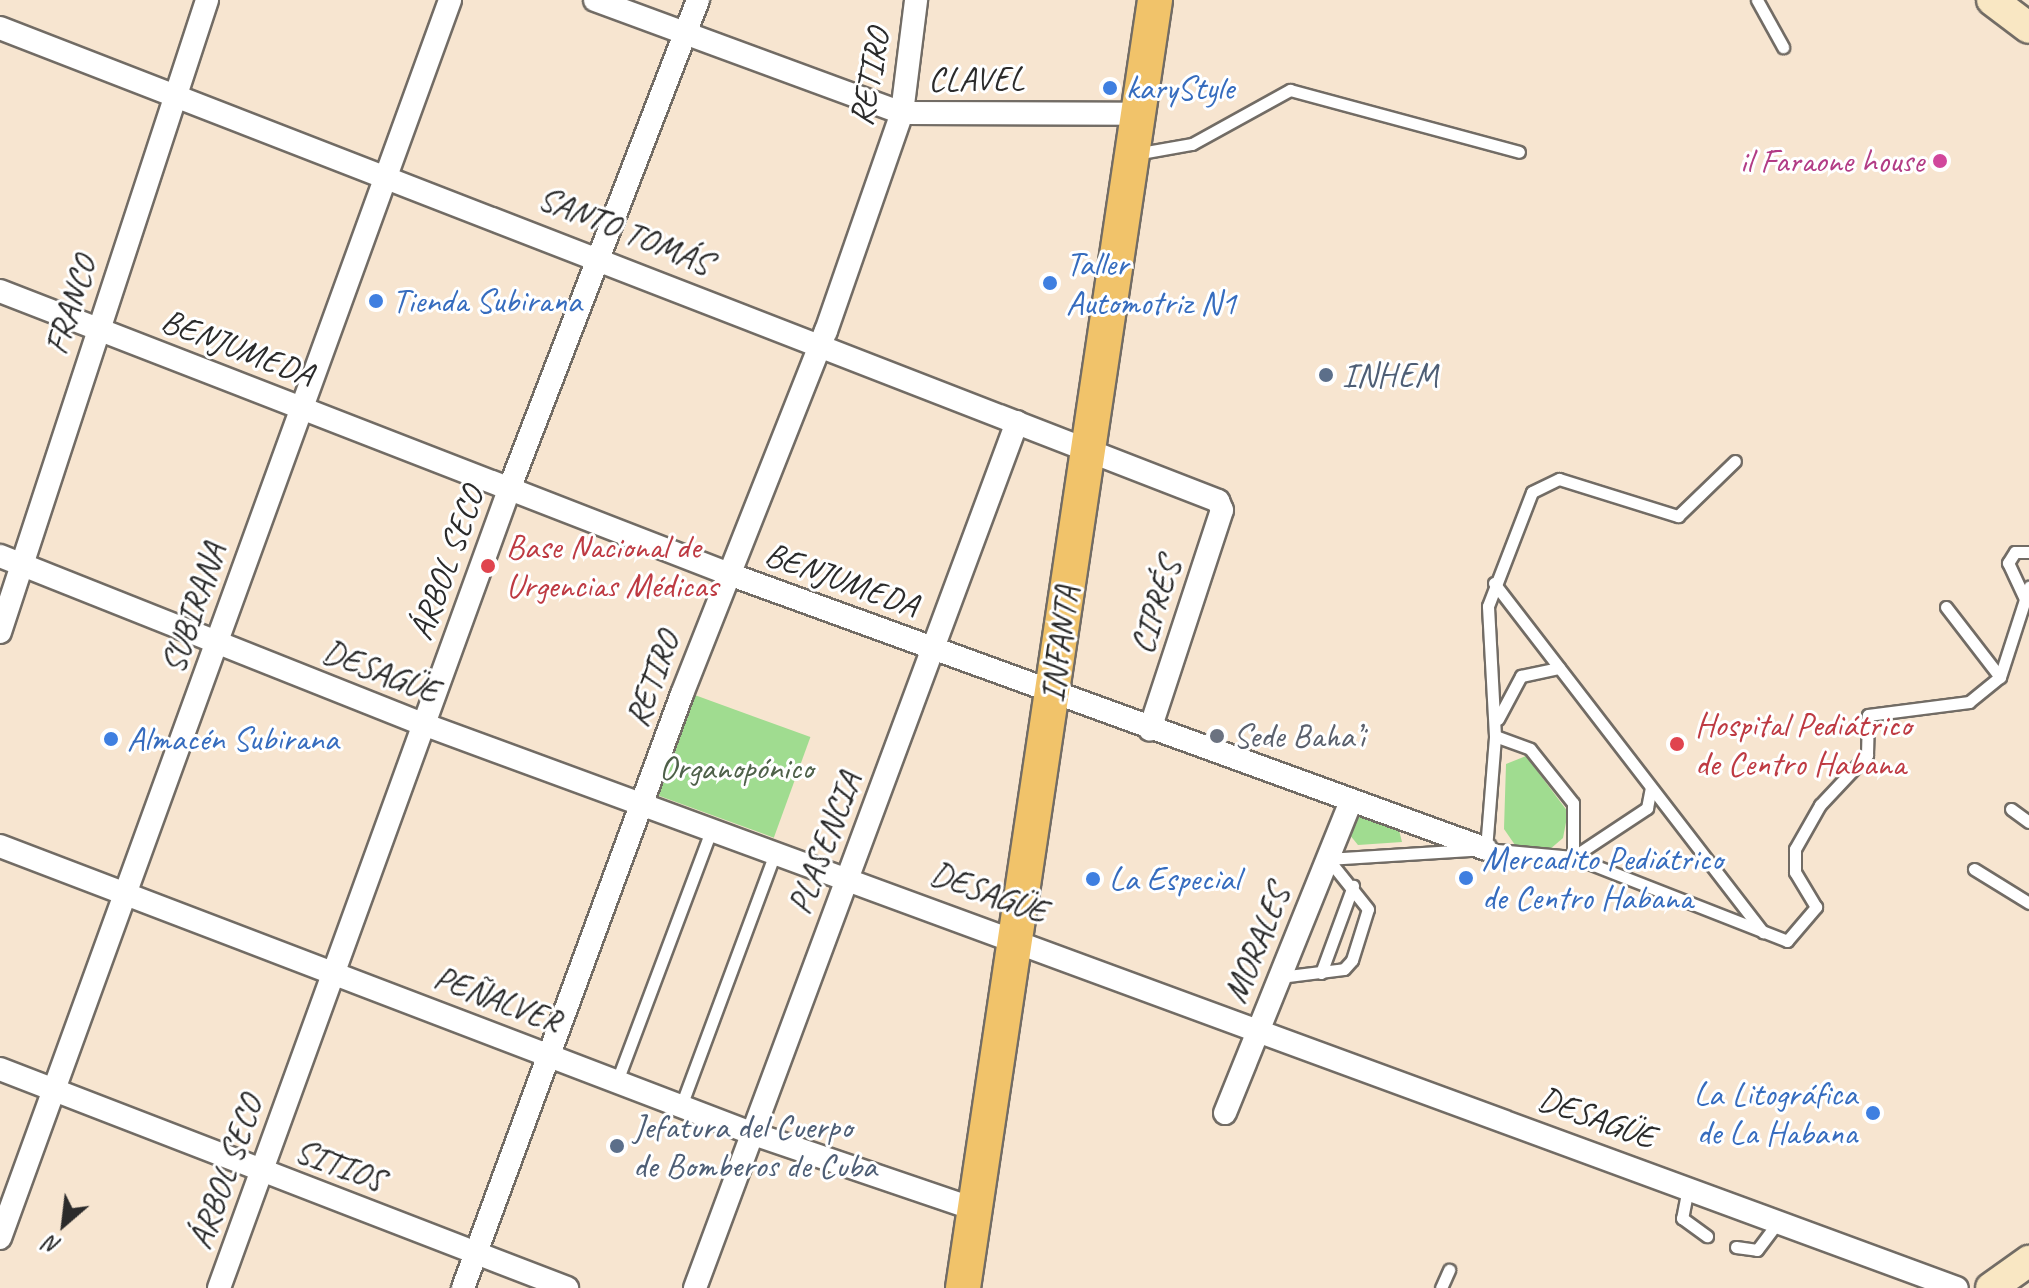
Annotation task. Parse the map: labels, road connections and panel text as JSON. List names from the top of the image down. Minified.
{"streets":{"main road":["INFANTA"],"street":["RETIRO","CLAVEL","SANTO TOMÁS","FRANCO","BENJUMEDA","ÁRBOL SECO","CIPRÉS","SUBIRANA","DESAGÜE","PLASENCIA","MORALES","PEÑALVER","SITIOS"]},"crossings":[["RETIRO","CLAVEL"],["RETIRO","SANTO TOMÁS"],["RETIRO","BENJUMEDA"],["RETIRO","DESAGÜE"],["RETIRO","PEÑALVER"],["RETIRO","SITIOS"],["CLAVEL","ÁRBOL SECO"],["CLAVEL","INFANTA"],["SANTO TOMÁS","FRANCO"],["SANTO TOMÁS","ÁRBOL SECO"],["SANTO TOMÁS","CIPRÉS"],["SANTO TOMÁS","SUBIRANA"],["SANTO TOMÁS","INFANTA"],["SANTO TOMÁS","PLASENCIA"],["FRANCO","BENJUMEDA"],["FRANCO","DESAGÜE"],["BENJUMEDA","ÁRBOL SECO"],["BENJUMEDA","CIPRÉS"],["BENJUMEDA","SUBIRANA"],["BENJUMEDA","INFANTA"],["BENJUMEDA","PLASENCIA"],["BENJUMEDA","MORALES"],["ÁRBOL SECO","DESAGÜE"],["ÁRBOL SECO","PEÑALVER"],["ÁRBOL SECO","SITIOS"],["SUBIRANA","DESAGÜE"],["SUBIRANA","PEÑALVER"],["SUBIRANA","SITIOS"],["INFANTA","DESAGÜE"],["INFANTA","PEÑALVER"],["DESAGÜE","PLASENCIA"],["DESAGÜE","MORALES"],["PLASENCIA","PEÑALVER"]],"parks":["Organopónico"],"places":["karyStyle","il Faraone house","Taller Automotriz N1","Tienda Subirana","INHEM","Base Nacional de Urgencias Médicas","Sede Baha’i","Almacén Subirana","Hospital Pediátrico de Centro Habana","Mercadito Pediátrico de Centro Habana","La Especial","La Litográfica de La Habana","Jefatura del Cuerpo de Bomberos de Cuba"],"north":"bottom left"}
